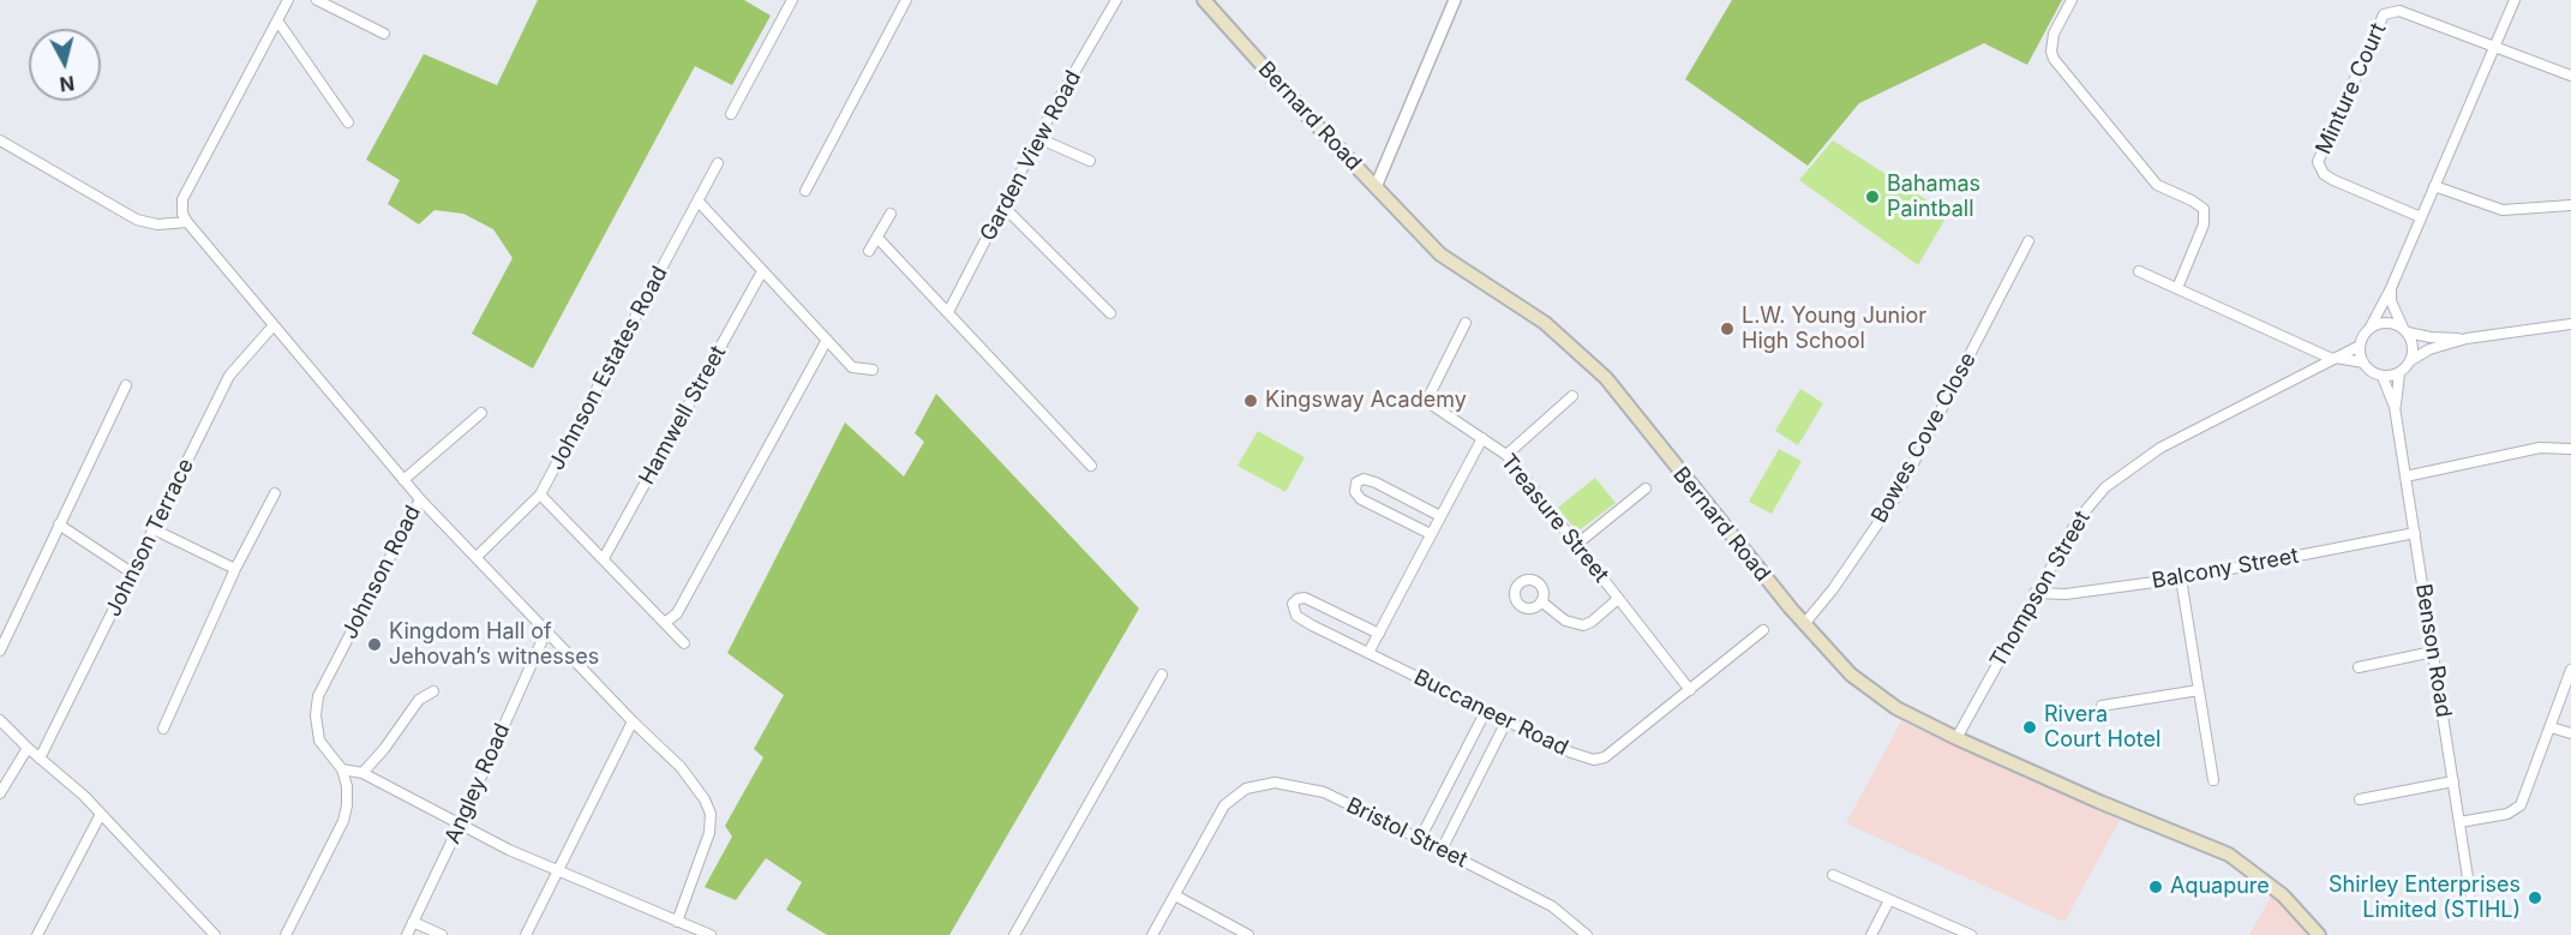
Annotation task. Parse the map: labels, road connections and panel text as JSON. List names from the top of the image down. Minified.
{"streets":{"main road":["Bernard Road"],"street":["Minture Court","Garden View Road","Johnson Estates Road","Hamwell Street","Bowes Cove Close","Treasure Street","Johnson Terrace","Balcony Street","Johnson Road","Thompson Street","Benson Road","Buccaneer Road","Angley Road","Bristol Street"]},"crossings":[["Bernard Road","Bowes Cove Close"],["Bernard Road","Thompson Street"],["Treasure Street","Buccaneer Road"],["Johnson Terrace","Johnson Road"],["Balcony Street","Thompson Street"],["Balcony Street","Benson Road"]],"places":["Bahamas Paintball","L.W. Young Junior High School","Kingsway Academy","Kingdom Hall of Jehovah’s witnesses","Rivera Court Hotel","Aquapure","Shirley Enterprises Limited (STIHL)"],"north":"bottom"}
